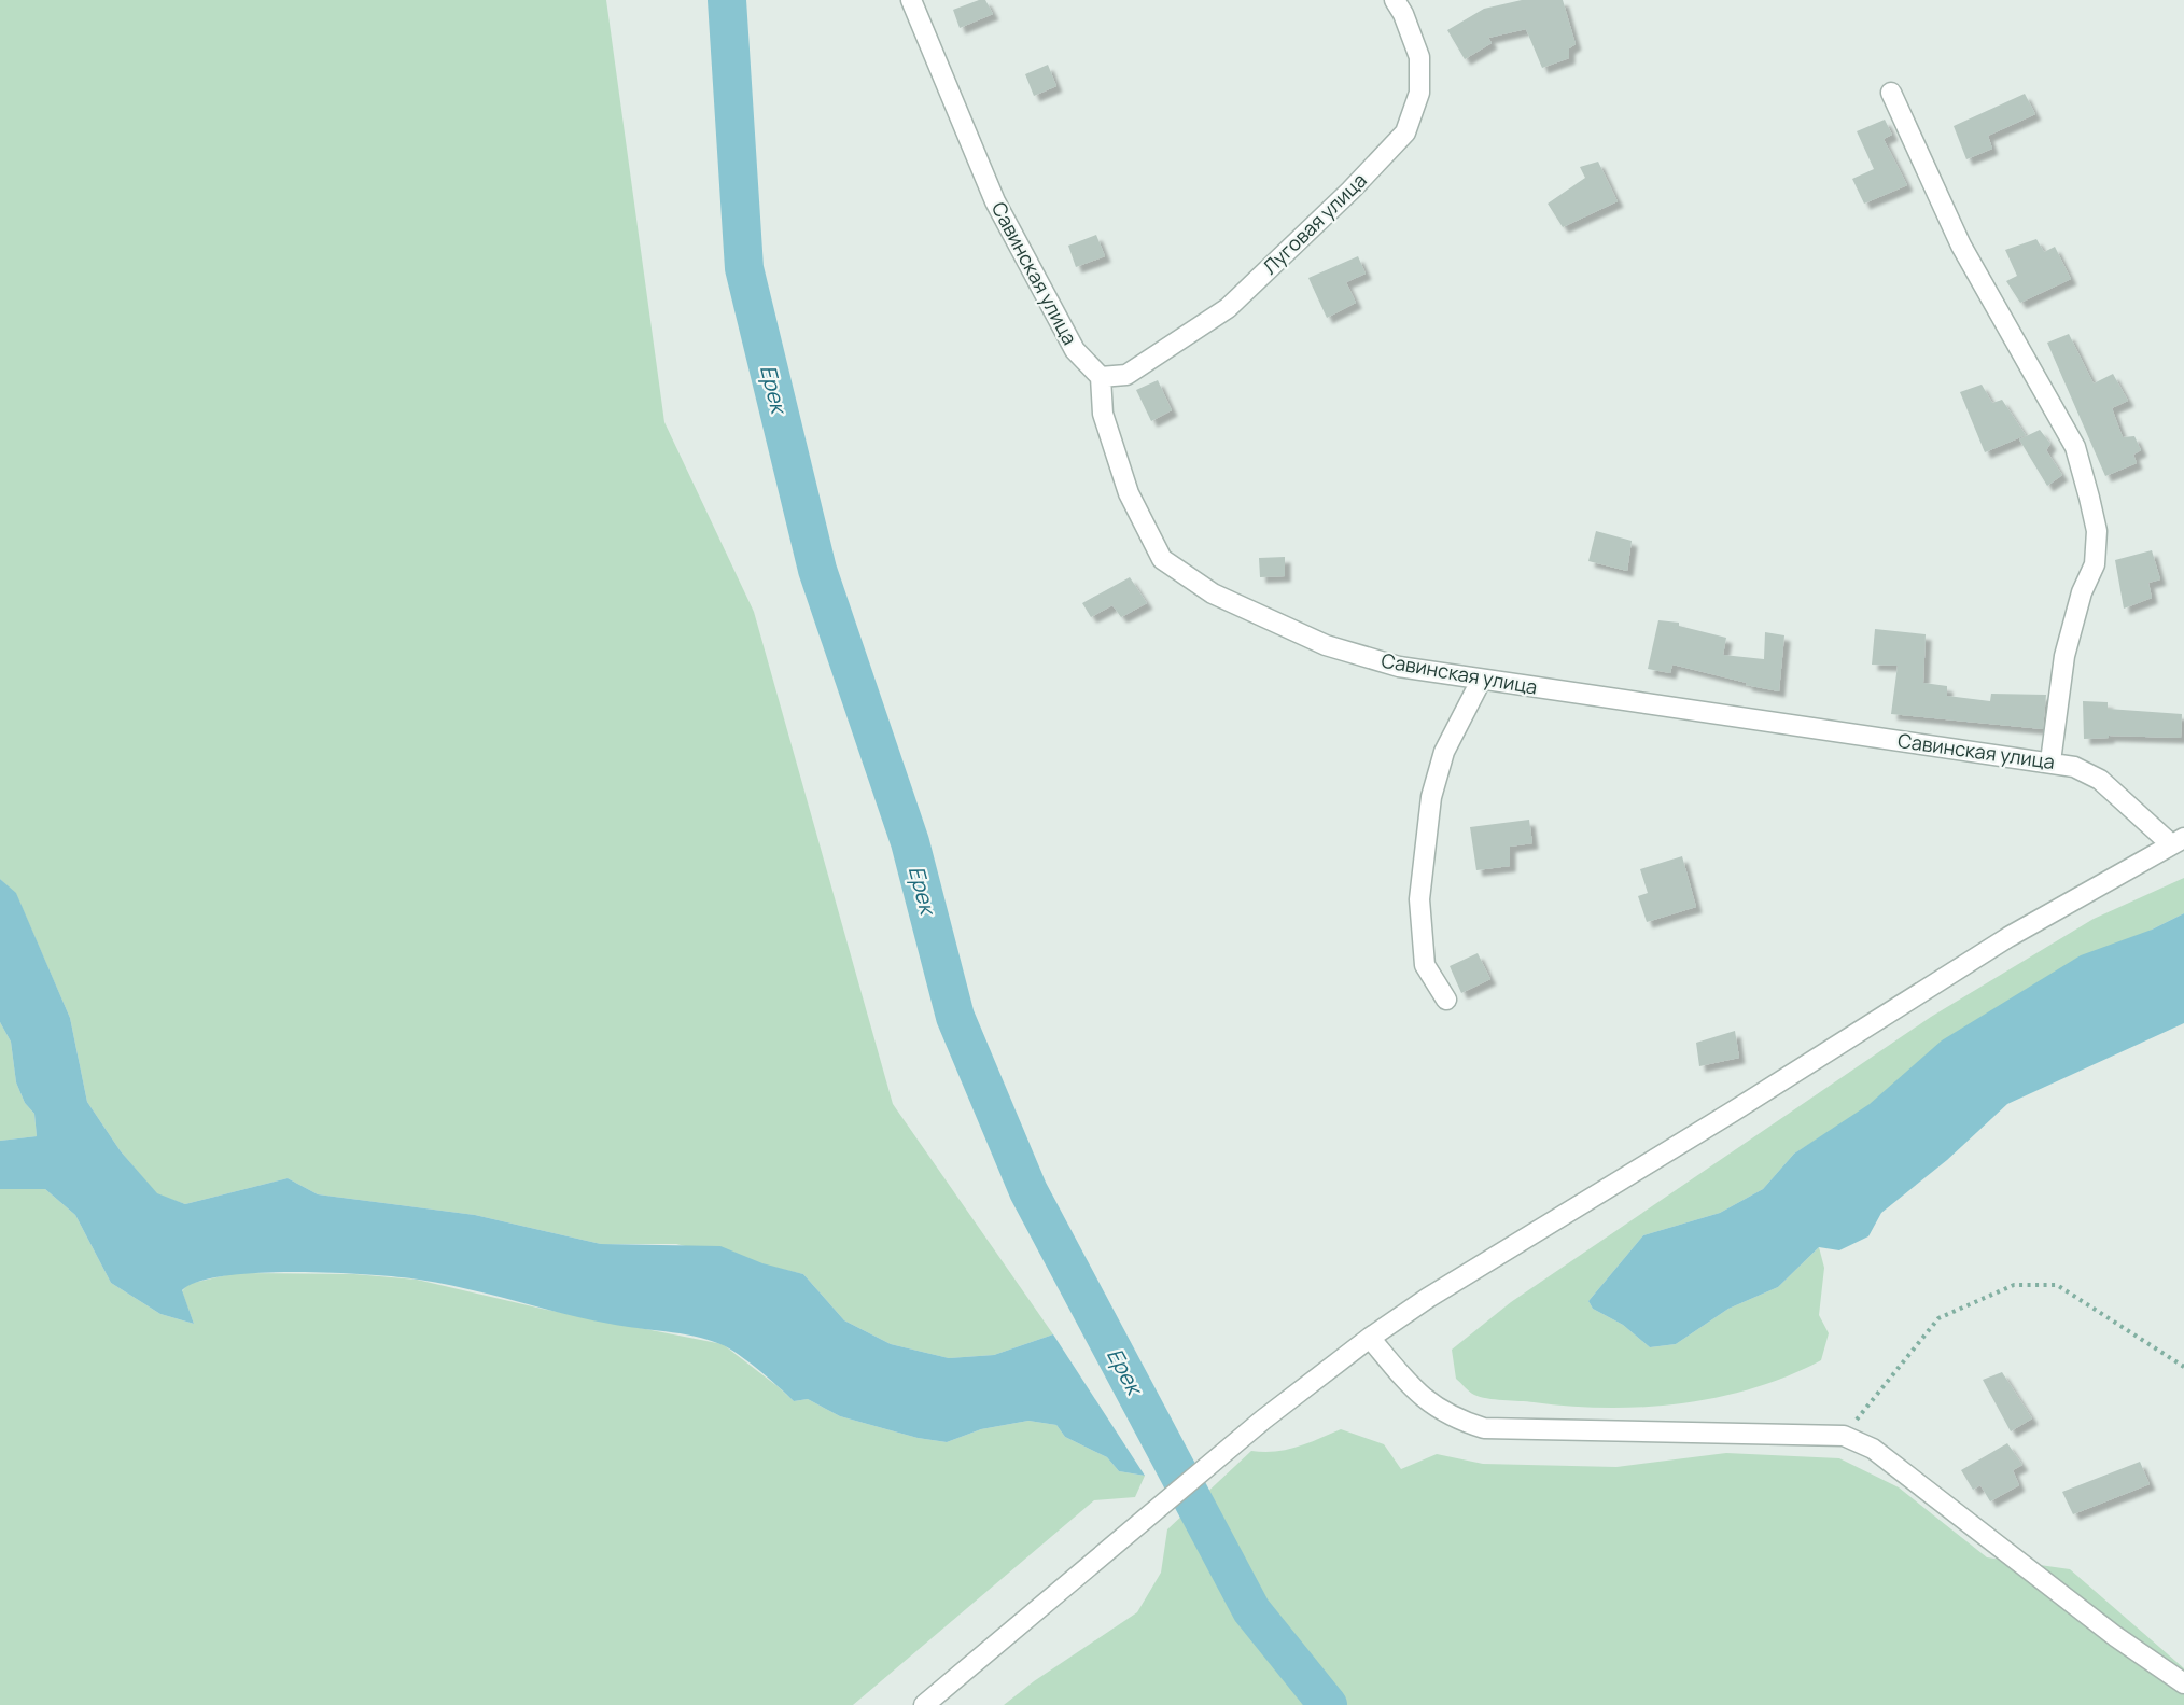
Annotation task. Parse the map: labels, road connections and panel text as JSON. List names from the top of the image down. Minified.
{"streets":{"street":["Луговая улица","Савинская улица"]},"crossings":[["Луговая улица","Савинская улица"]],"water":["Ерек"]}
